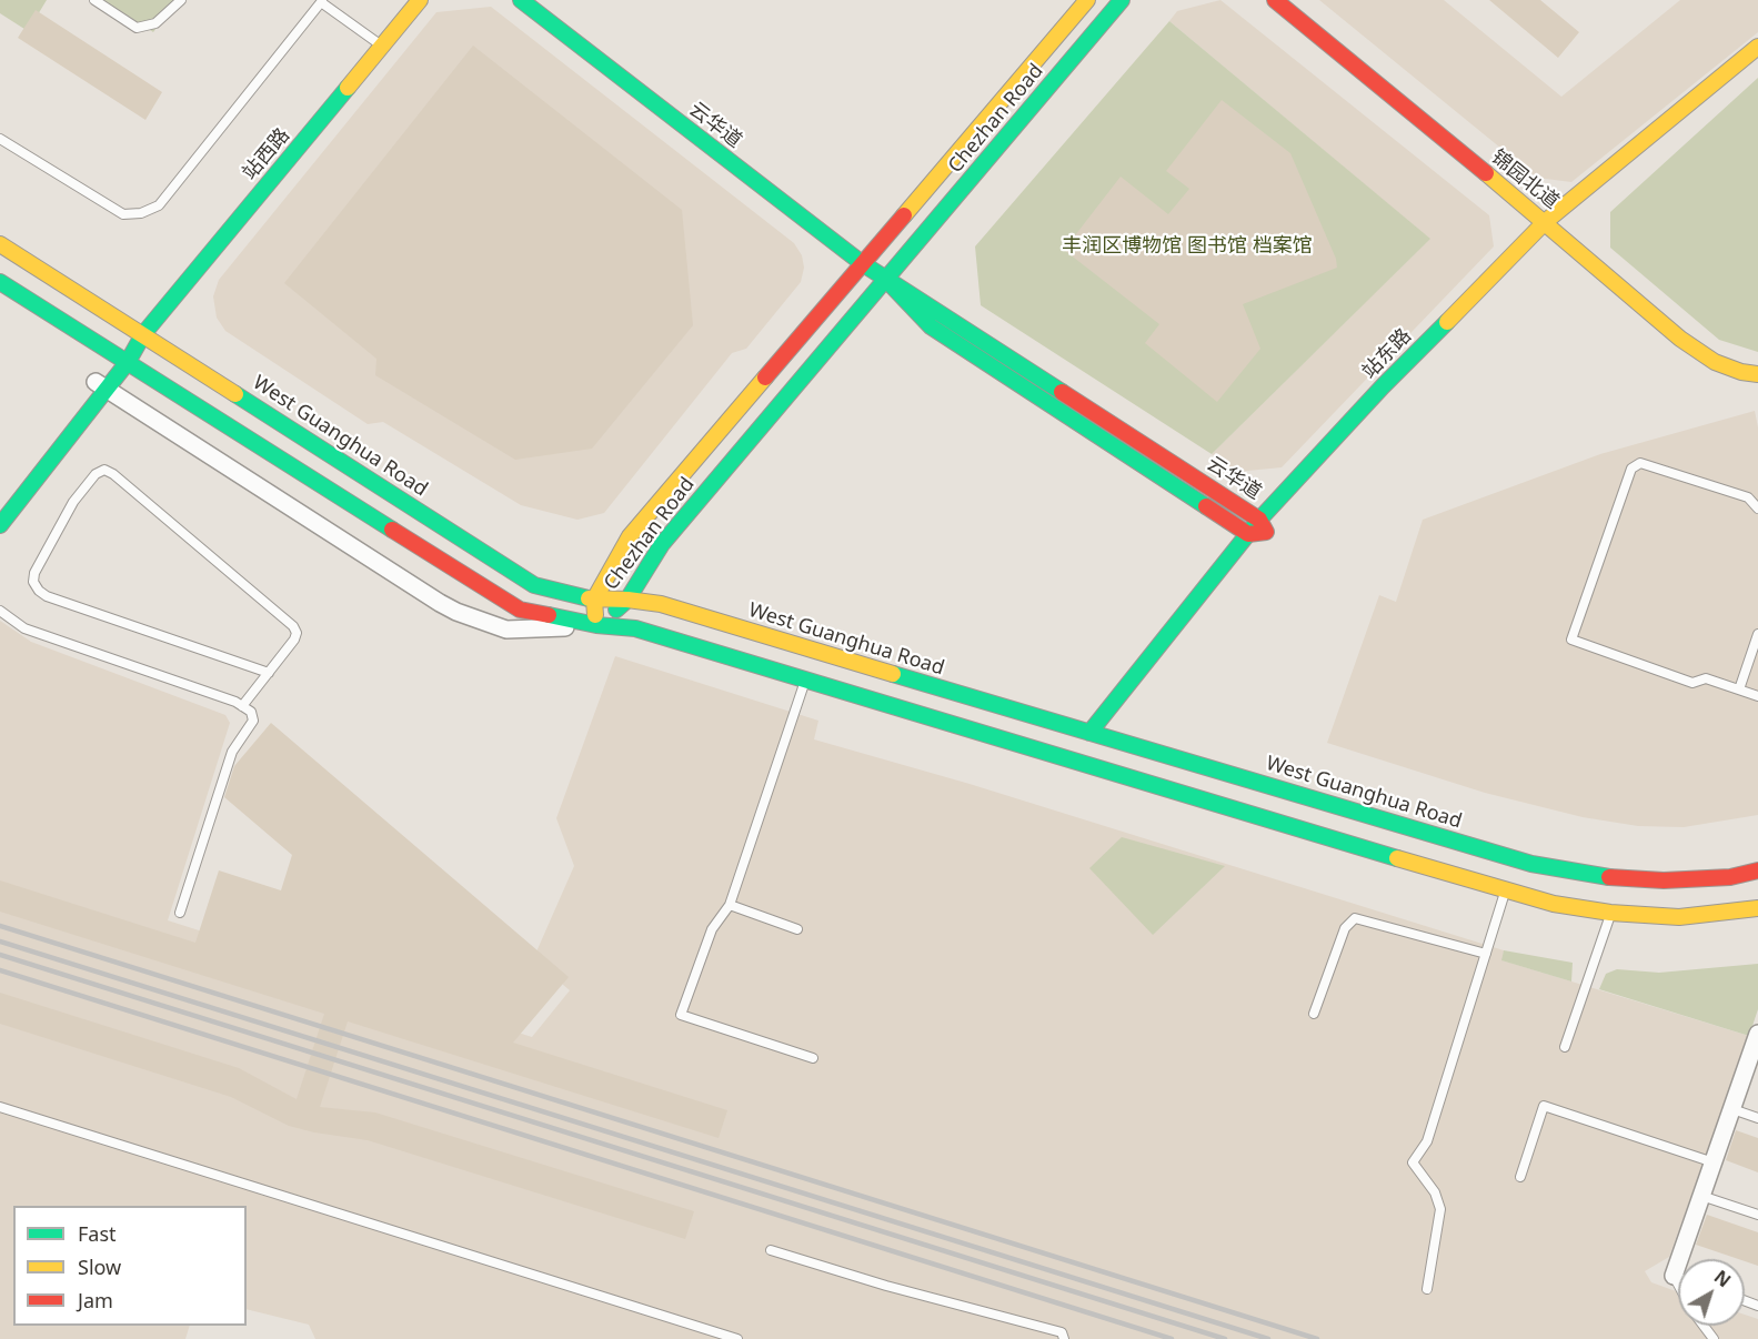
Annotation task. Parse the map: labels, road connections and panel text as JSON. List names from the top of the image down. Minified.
{"streets":{"main road":["Chezhan Road","云华道","站西路","锦园北道","站东路","West Guanghua Road"]},"crossings":[["Chezhan Road","云华道"],["Chezhan Road","West Guanghua Road"],["云华道","站东路"],["站西路","West Guanghua Road"],["锦园北道","站东路"],["站东路","West Guanghua Road"]],"parks":["丰润区博物馆 图书馆 档案馆"],"legend":["Fast","Slow","Jam"],"north":"top right"}
